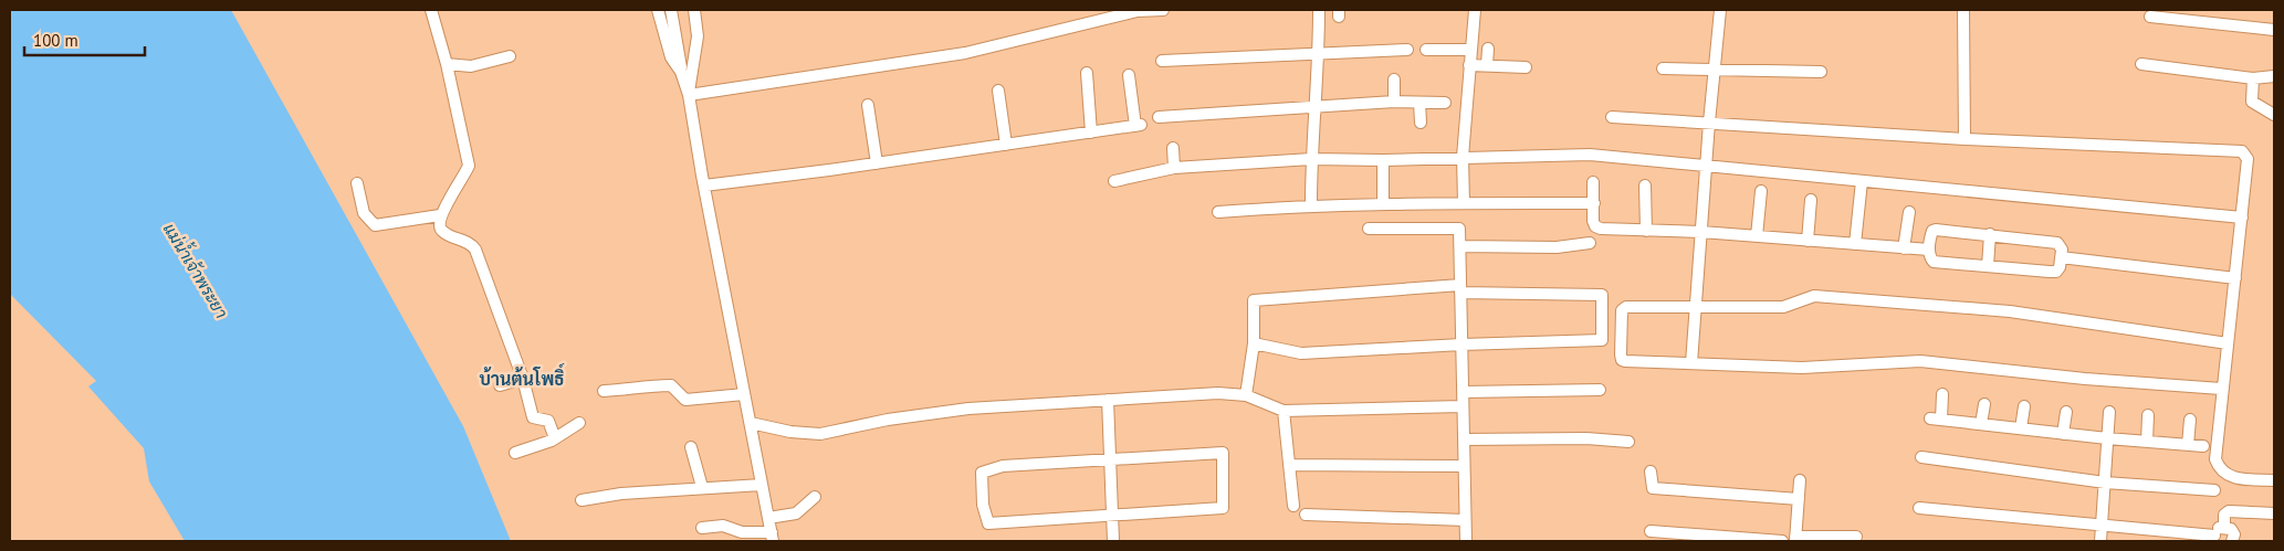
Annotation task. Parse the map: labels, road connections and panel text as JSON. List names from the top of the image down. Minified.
{"districts":["บ้านต้นโพธิ์"],"water":["แม่น้ำเจ้าพระยา"],"scale_bar":"100 m"}
